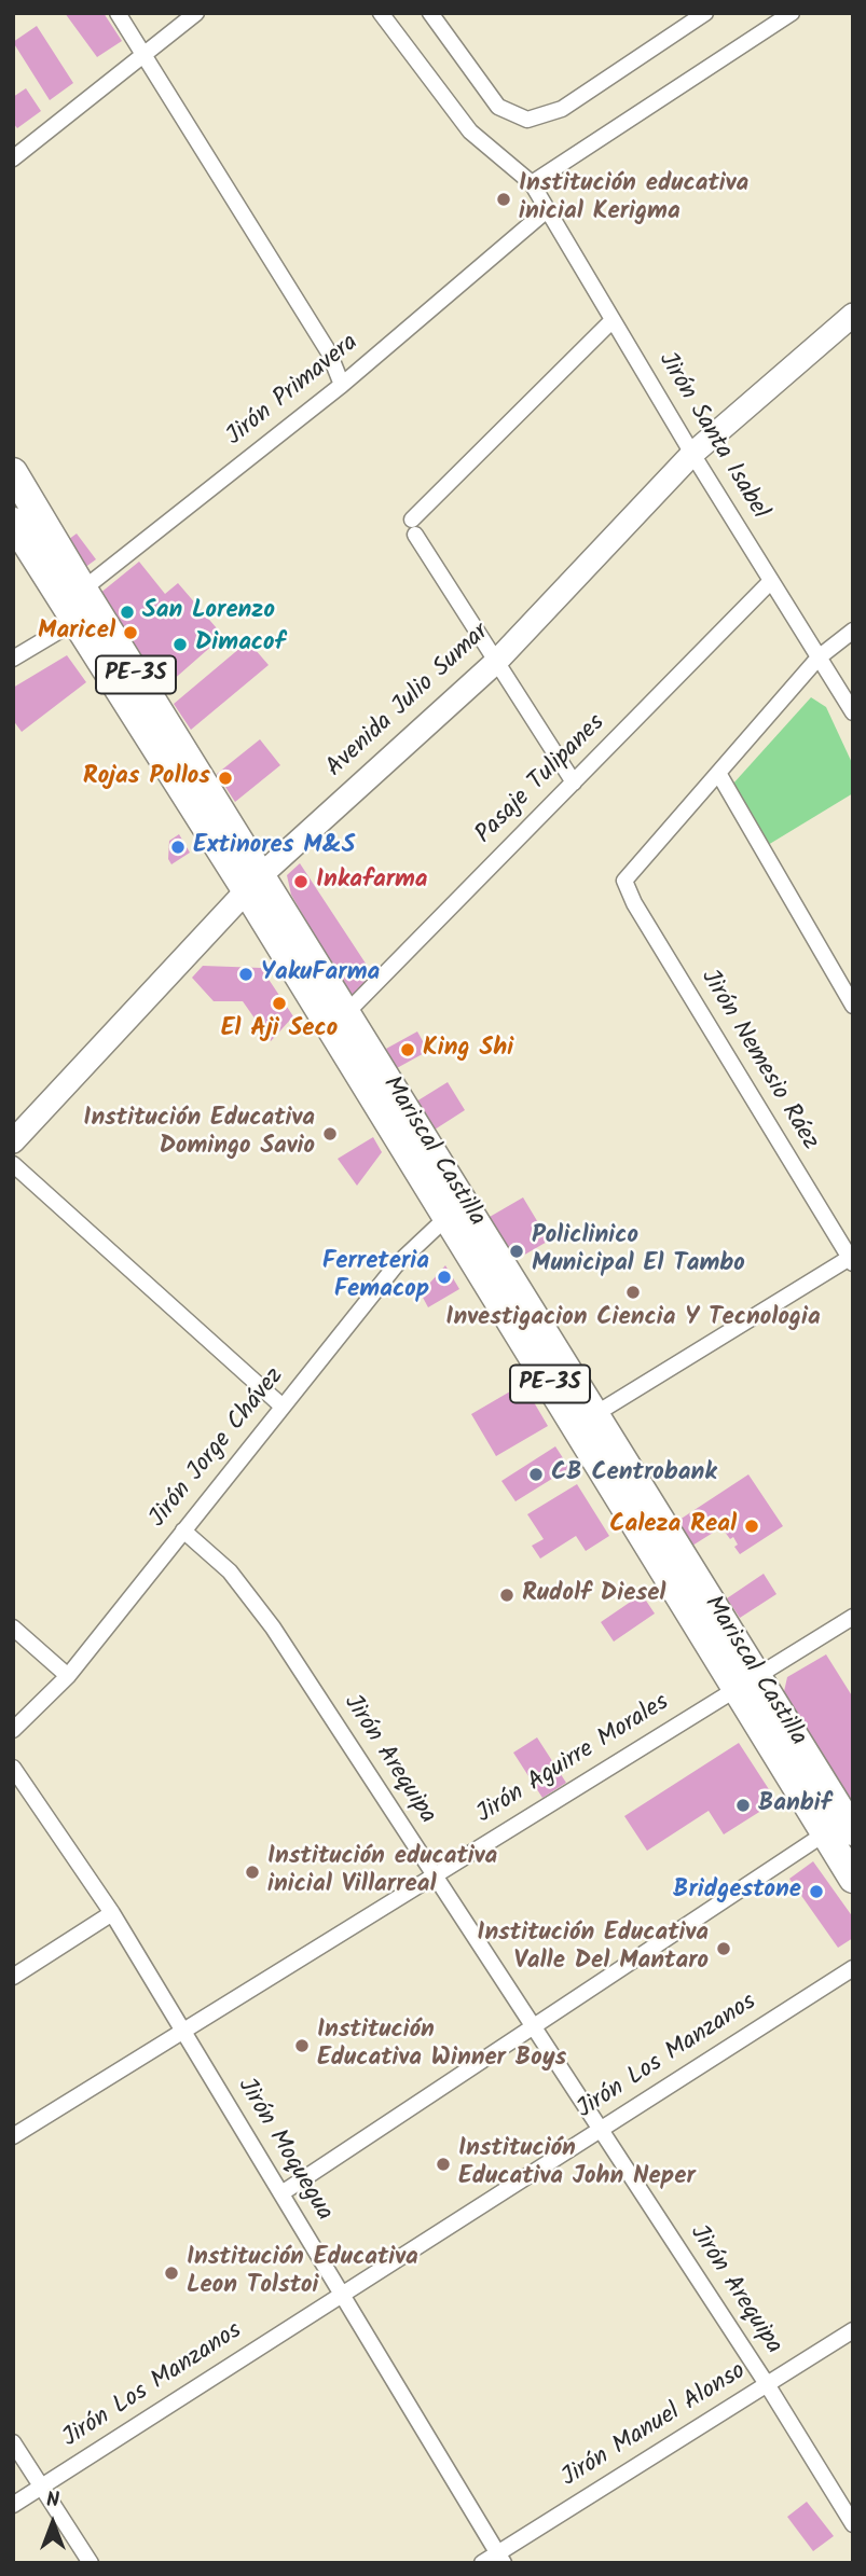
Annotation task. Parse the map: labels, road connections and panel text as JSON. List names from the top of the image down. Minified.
{"streets":{"highway":["PE-3S","Mariscal Castilla"],"street":["Jirón Primavera","Jirón Santa Isabel","Avenida Julio Sumar","Pasaje Tulipanes","Jirón Nemesio Ráez","Jirón Jorge Chávez","Jirón Arequipa","Jirón Aguirre Morales","Jirón Los Manzanos","Jirón Moquegua","Jirón Manuel Alonso"]},"crossings":[["Jirón Primavera","Jirón Santa Isabel"],["Jirón Primavera","PE-3S"],["Jirón Santa Isabel","Avenida Julio Sumar"],["Jirón Santa Isabel","Pasaje Tulipanes"],["PE-3S","Avenida Julio Sumar"],["PE-3S","Mariscal Castilla"],["Avenida Julio Sumar","Mariscal Castilla"],["Pasaje Tulipanes","Mariscal Castilla"],["Mariscal Castilla","Jirón Jorge Chávez"],["Mariscal Castilla","Jirón Aguirre Morales"],["Jirón Jorge Chávez","Jirón Arequipa"],["Jirón Arequipa","Jirón Aguirre Morales"],["Jirón Arequipa","Jirón Los Manzanos"],["Jirón Arequipa","Jirón Manuel Alonso"],["Jirón Aguirre Morales","Jirón Moquegua"],["Jirón Los Manzanos","Jirón Moquegua"],["Jirón Moquegua","Jirón Manuel Alonso"]],"places":["Institución educativa inicial Kerigma","San Lorenzo","Maricel","Dimacof","Rojas Pollos","Extinores M&S","Inkafarma","YakuFarma","El Aji Seco","King Shi","Institución Educativa Domingo Savio","Policlinico Municipal El Tambo","Ferreteria Femacop","Investigacion Ciencia Y Tecnologia","CB Centrobank","Caleza Real","Rudolf Diesel","Banbif","Institución educativa inicial Villarreal","Bridgestone","Institución Educativa Valle Del Mantaro","Institución Educativa Winner Boys","Institución Educativa John Neper","Institución Educativa Leon Tolstoi"],"north":"top"}
